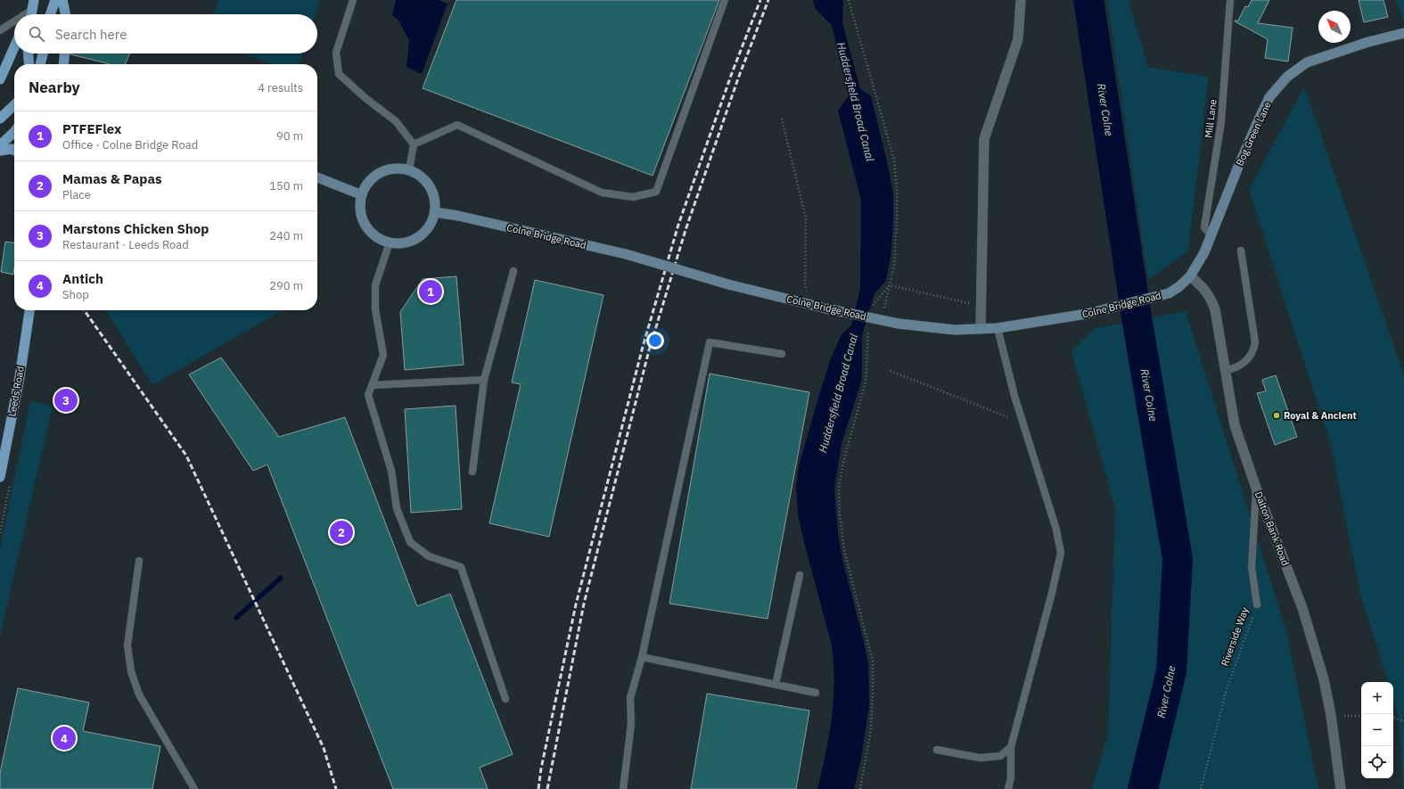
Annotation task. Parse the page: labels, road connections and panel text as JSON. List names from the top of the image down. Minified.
{"streets":{"main road":["Bog Green Lane","Colne Bridge Road","Leeds Road"],"street":["Dalton Bank Road"],"lane":["Mill Lane","Riverside Way"]},"crossings":[["Mill Lane","Bog Green Lane"],["Bog Green Lane","Colne Bridge Road"],["Colne Bridge Road","Dalton Bank Road"],["Dalton Bank Road","Riverside Way"]],"water":["Huddersfield Broad Canal","River Colne"],"places":["Royal & Ancient"],"north":"top left","page":{"search":"Search here","heading":["Nearby","4 results"],"list":[{"mark":"1","name":"PTFEFlex","note":"Office · Colne Bridge Road","value":"90 m"},{"mark":"2","name":"Mamas & Papas","note":"Place","value":"150 m"},{"mark":"3","name":"Marstons Chicken Shop","note":"Restaurant · Leeds Road","value":"240 m"},{"mark":"4","name":"Antich","note":"Shop","value":"290 m"}],"pins":["1","3","2","4"],"map_buttons":["+","−"]}}
